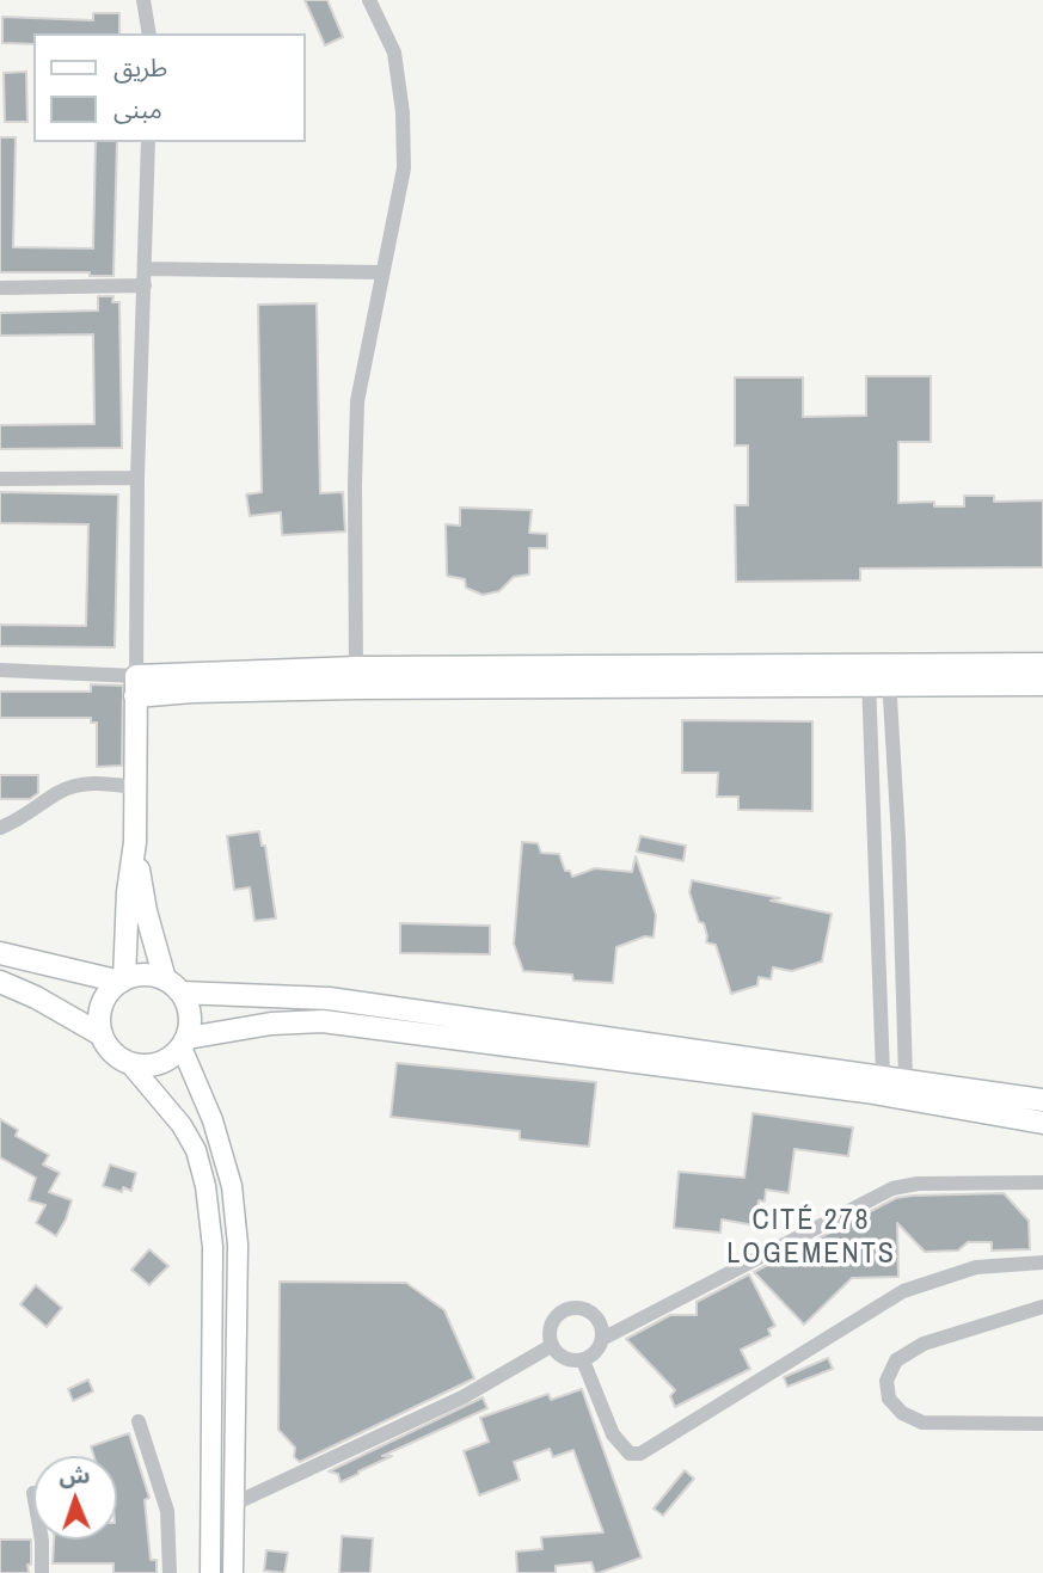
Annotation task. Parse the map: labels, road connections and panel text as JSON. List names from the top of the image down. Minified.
{"districts":["CITÉ 278 LOGEMENTS"],"legend":["طريق","مبنى"],"north":"top"}
